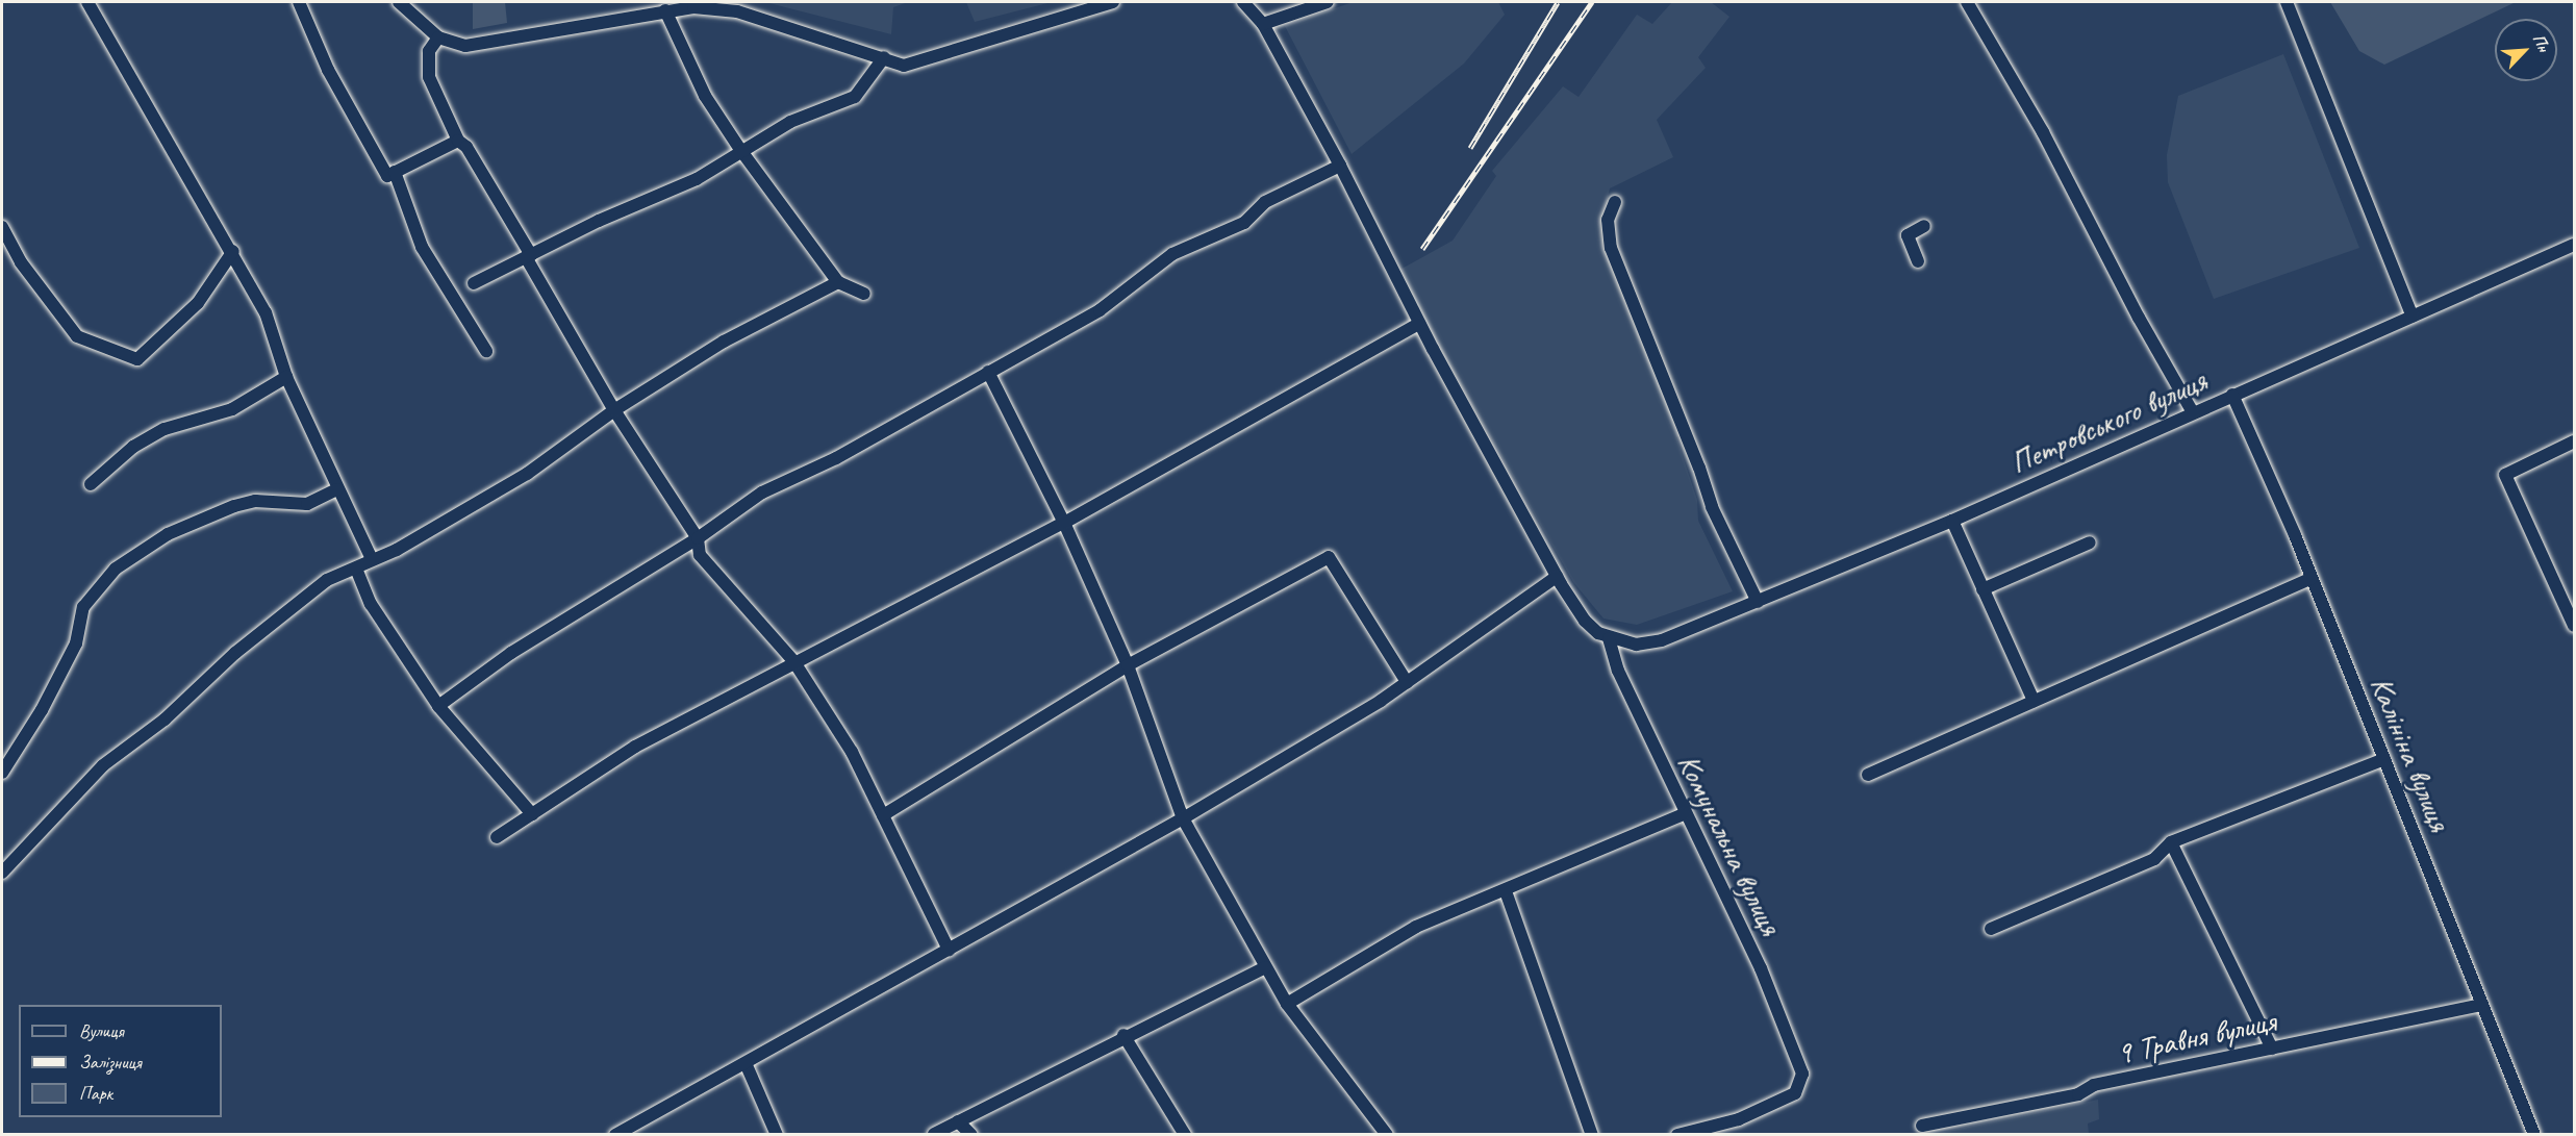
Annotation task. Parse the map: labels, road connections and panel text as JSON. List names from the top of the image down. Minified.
{"streets":{"street":["Петровського вулиця","Калініна вулиця","Комунальна вулиця","9 Травня вулиця"]},"crossings":[["Петровського вулиця","Калініна вулиця"],["Петровського вулиця","Комунальна вулиця"],["Калініна вулиця","9 Травня вулиця"]],"legend":["Вулиця","Залізниця","Парк"],"north":"top right"}
